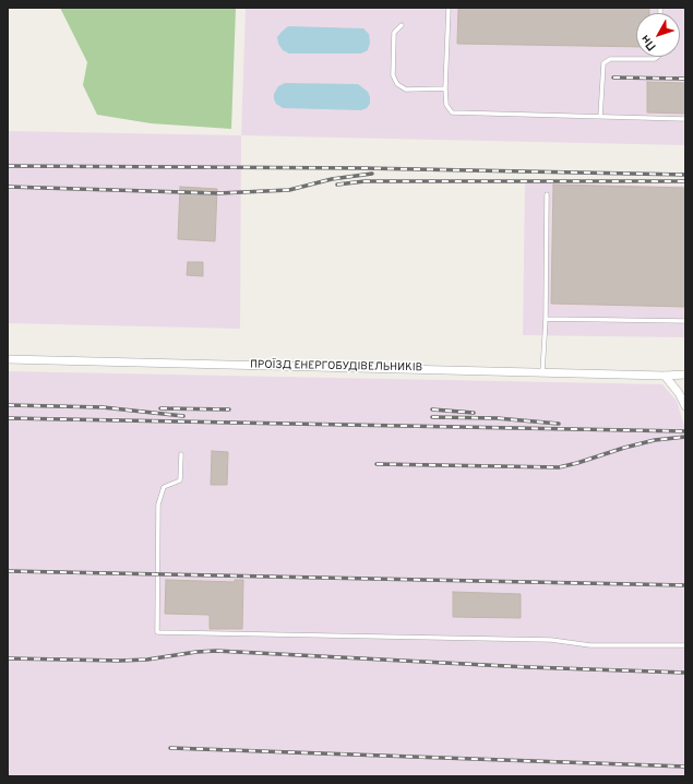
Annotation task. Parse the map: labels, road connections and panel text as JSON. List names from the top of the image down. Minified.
{"streets":{"street":["ПРОЇЗД ЕНЕРГОБУДІВЕЛЬНИКІВ"]},"north":"bottom left"}
